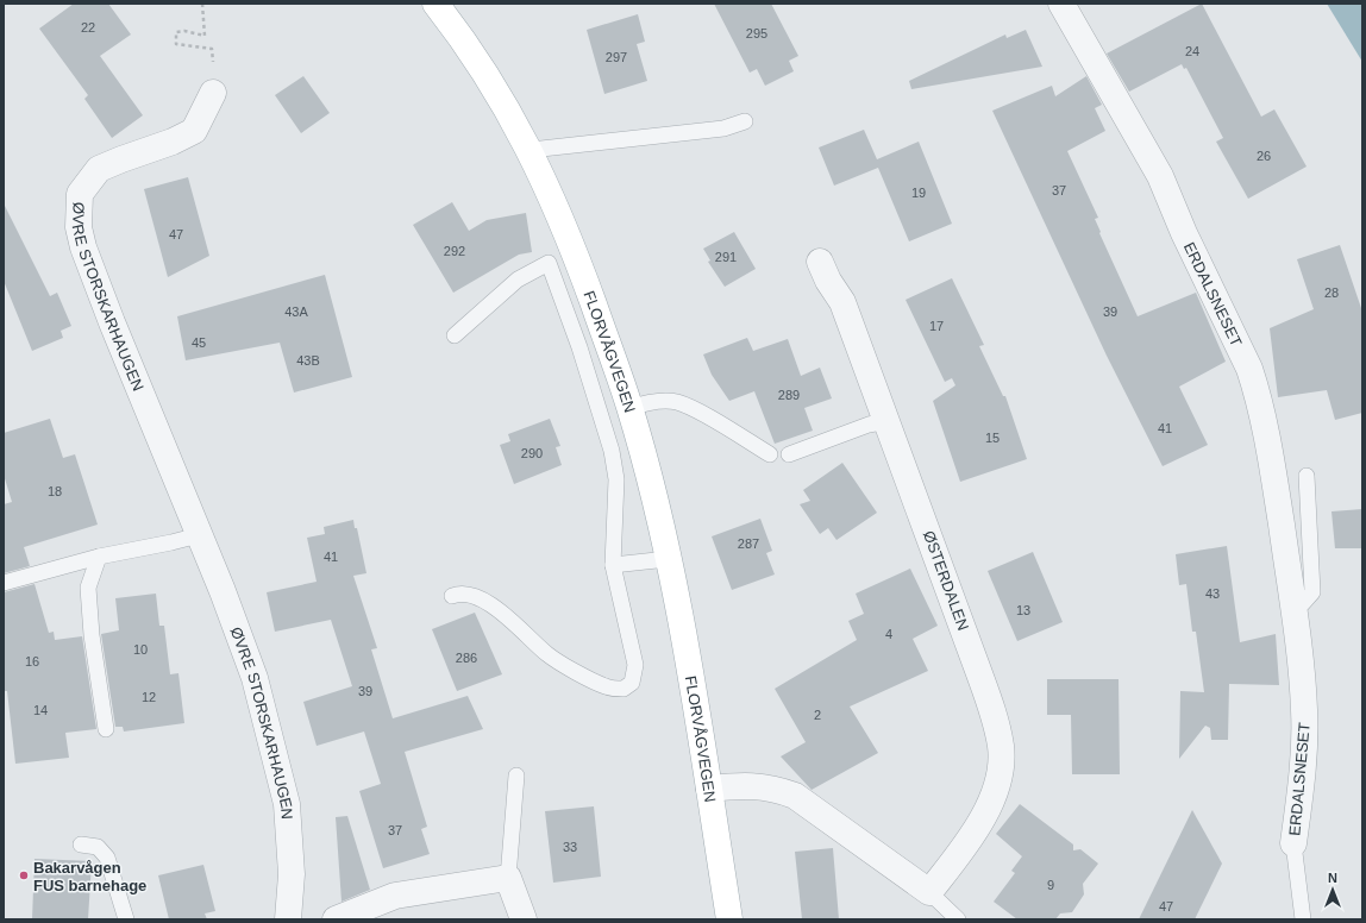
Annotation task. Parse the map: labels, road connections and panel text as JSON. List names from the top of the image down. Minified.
{"streets":{"main road":["FLORVÅGVEGEN"],"street":["ERDALSNESET","ØVRE STORSKARHAUGEN","ØSTERDALEN"]},"places":["Bakarvågen FUS barnehage"],"house_numbers":["22","295","24","297","26","37","19","47","292","291","28","43A","39","17","45","43B","289","41","15","290","18","287","41","43","13","4","10","286","16","39","12","14","2","37","33","9","47"],"north":"top"}
